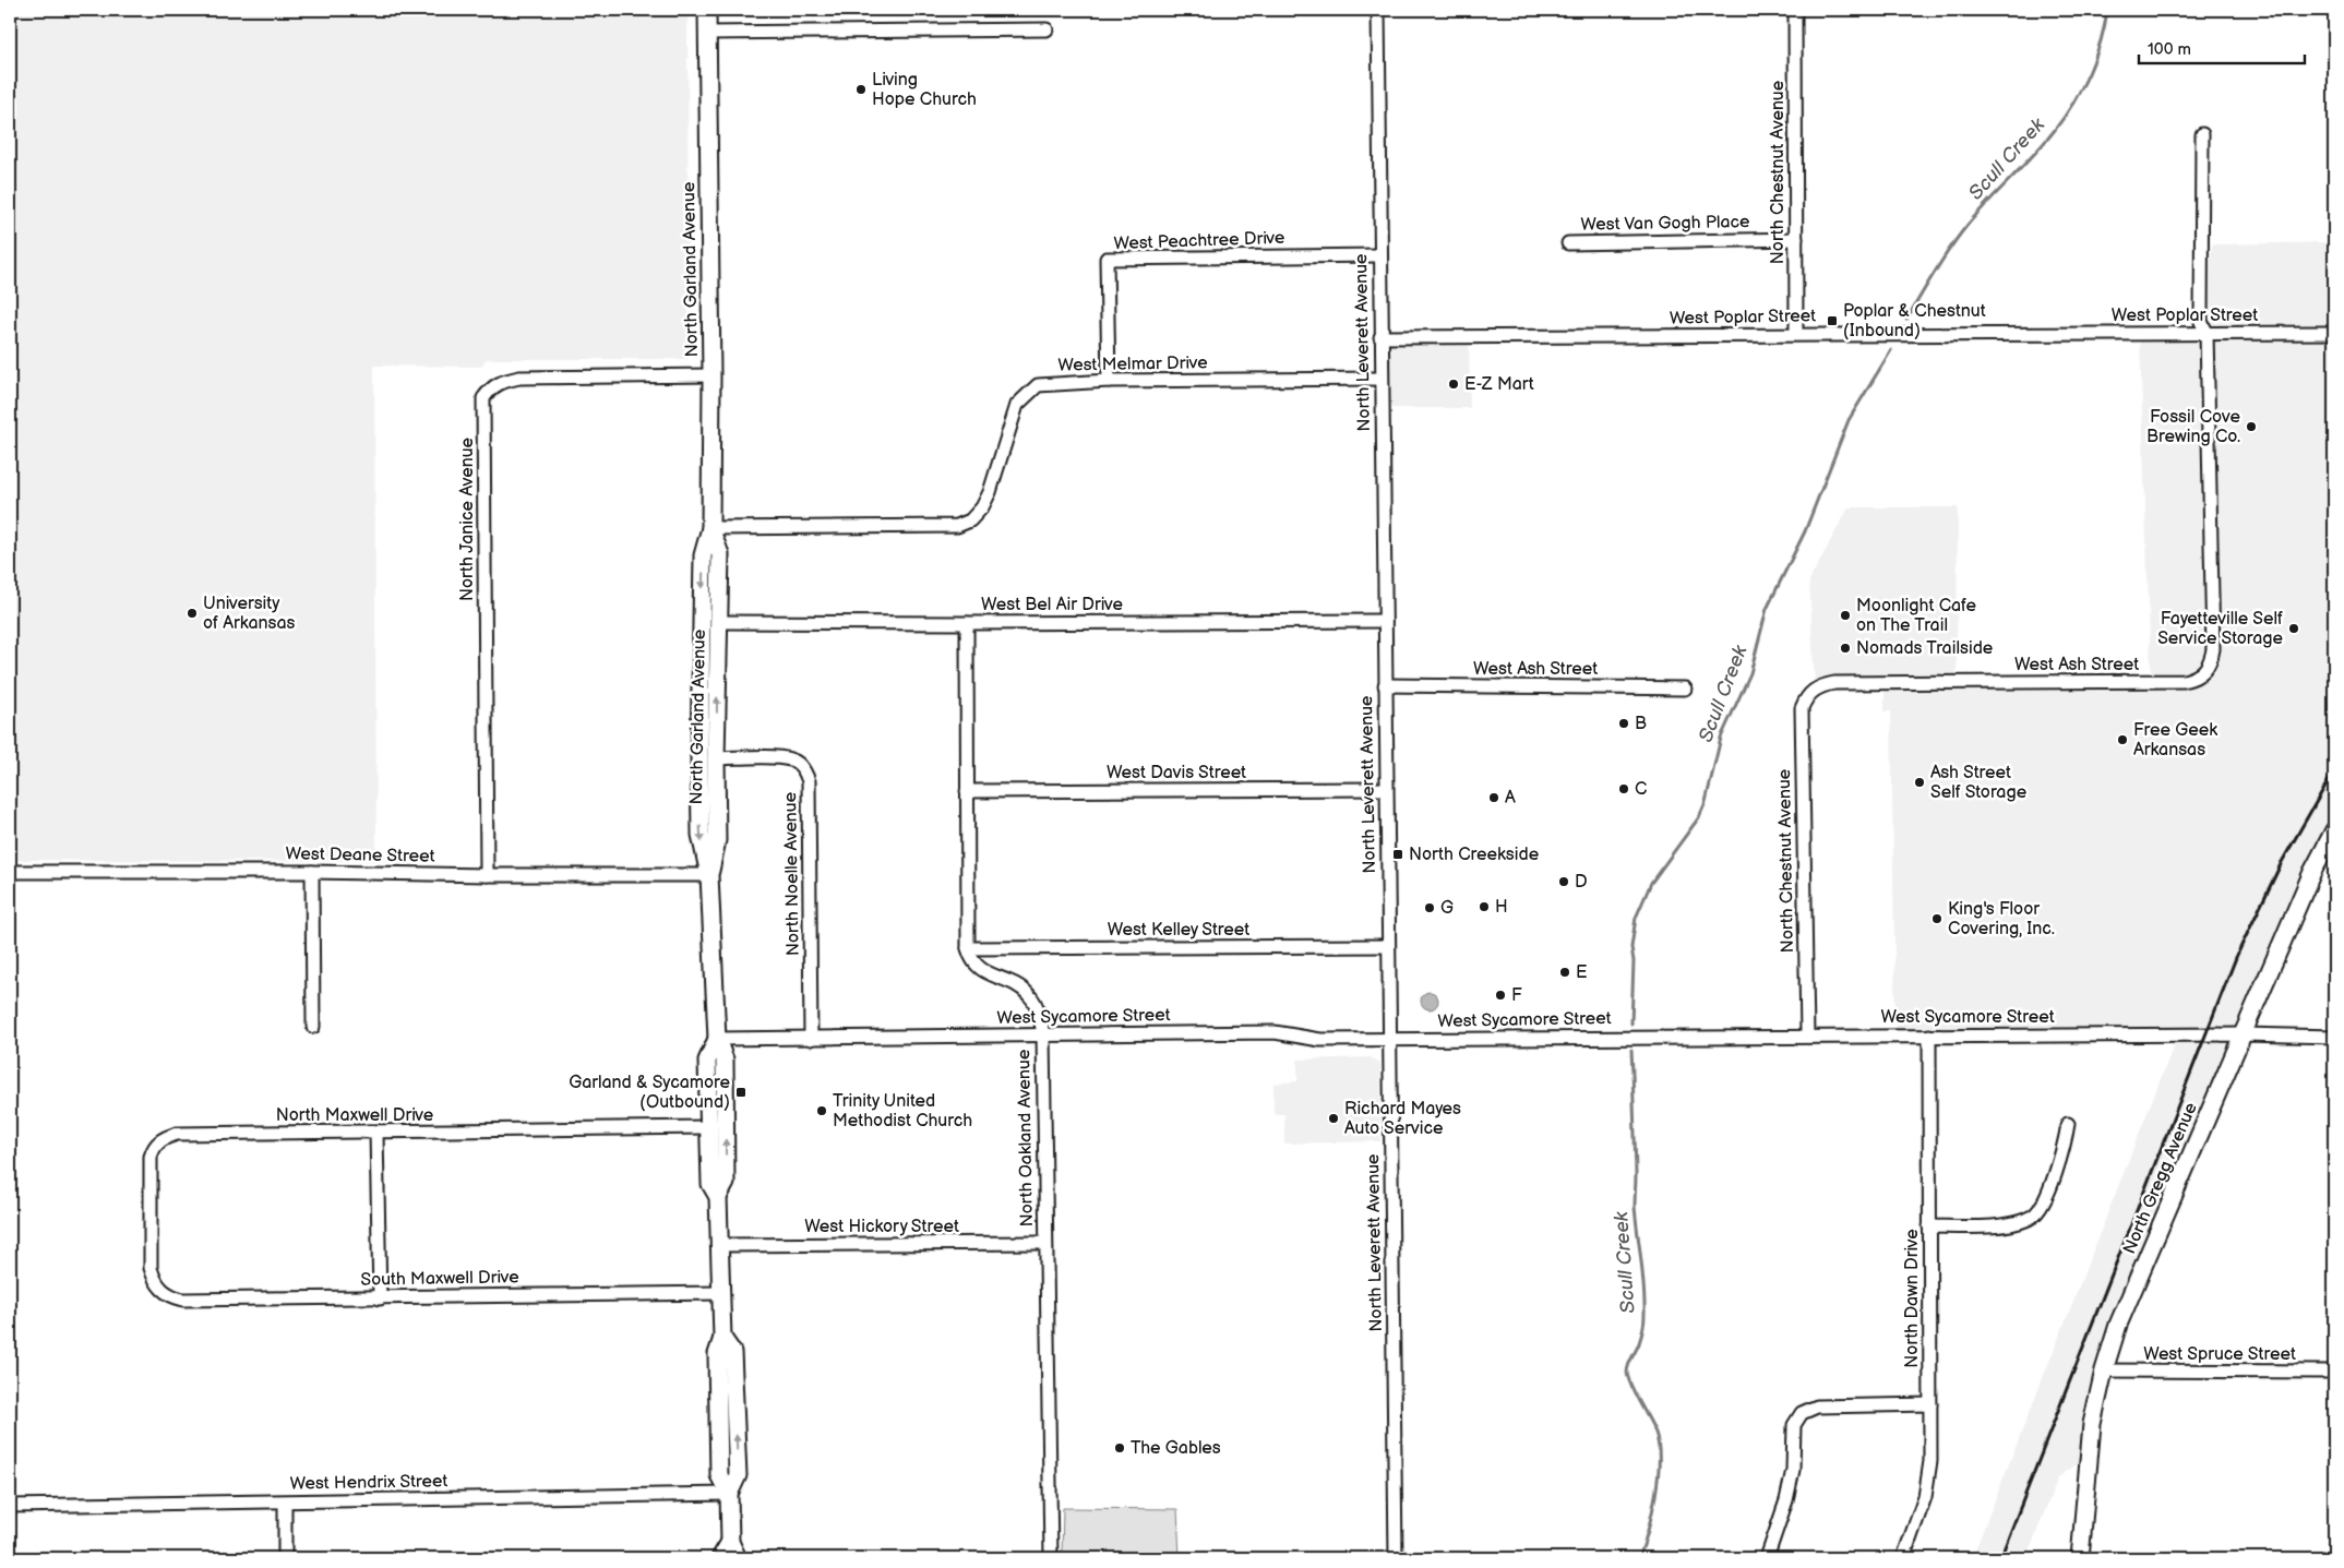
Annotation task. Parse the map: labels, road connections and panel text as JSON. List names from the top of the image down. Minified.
{"streets":{"main road":["North Garland Avenue","North Gregg Avenue"],"street":["North Chestnut Avenue","West Van Gogh Place","West Peachtree Drive","West Poplar Street","North Leverett Avenue","West Melmar Drive","North Janice Avenue","West Bel Air Drive","West Ash Street","West Davis Street","West Deane Street","North Noelle Avenue","West Kelley Street","West Sycamore Street","North Maxwell Drive","North Oakland Avenue","West Hickory Street","South Maxwell Drive","North Dawn Drive","West Spruce Street","West Hendrix Street"]},"crossings":[["North Chestnut Avenue","West Van Gogh Place"],["North Chestnut Avenue","West Poplar Street"],["North Chestnut Avenue","West Ash Street"],["North Chestnut Avenue","West Sycamore Street"],["West Peachtree Drive","North Leverett Avenue"],["West Peachtree Drive","West Melmar Drive"],["North Garland Avenue","West Melmar Drive"],["North Garland Avenue","North Janice Avenue"],["North Garland Avenue","West Bel Air Drive"],["North Garland Avenue","West Deane Street"],["North Garland Avenue","North Noelle Avenue"],["North Garland Avenue","West Sycamore Street"],["North Garland Avenue","North Maxwell Drive"],["North Garland Avenue","West Hickory Street"],["North Garland Avenue","South Maxwell Drive"],["North Garland Avenue","West Hendrix Street"],["West Poplar Street","North Leverett Avenue"],["West Poplar Street","West Ash Street"],["North Leverett Avenue","West Melmar Drive"],["North Leverett Avenue","West Bel Air Drive"],["North Leverett Avenue","West Ash Street"],["North Leverett Avenue","West Davis Street"],["North Leverett Avenue","West Kelley Street"],["North Leverett Avenue","West Sycamore Street"],["North Janice Avenue","West Deane Street"],["North Noelle Avenue","West Sycamore Street"],["West Kelley Street","North Oakland Avenue"],["West Sycamore Street","North Oakland Avenue"],["West Sycamore Street","North Gregg Avenue"],["West Sycamore Street","North Dawn Drive"],["North Maxwell Drive","South Maxwell Drive"],["North Oakland Avenue","West Hickory Street"],["North Gregg Avenue","West Spruce Street"]],"water":["Scull Creek"],"places":{"other":["Living Hope Church","E-Z Mart","Fossil Cove Brewing Co.","University of Arkansas","Moonlight Cafe on The Trail","Fayetteville Self Service Storage","Nomads Trailside","B","Free Geek Arkansas","Ash Street Self Storage","C","A","D","H","G","King's Floor Covering, Inc.","E","F","Trinity United Methodist Church","Richard Mayes Auto Service","The Gables"],"transit":["Poplar & Chestnut (Inbound)","North Creekside","Garland & Sycamore (Outbound)"]},"scale_bar":"100 m"}
